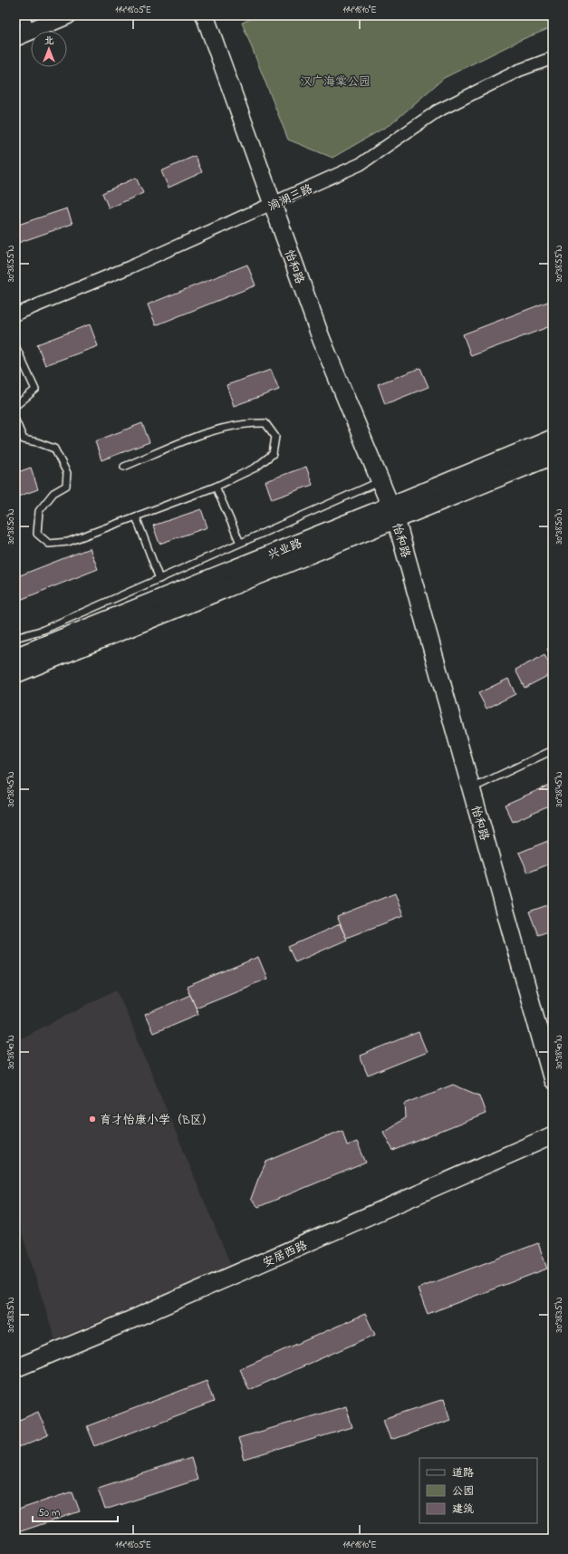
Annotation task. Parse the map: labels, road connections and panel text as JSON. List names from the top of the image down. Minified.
{"streets":{"street":["淌湖三路","怡和路","兴业路","安居西路"]},"crossings":[["淌湖三路","怡和路"],["怡和路","兴业路"]],"parks":["汉广海棠公园"],"places":["育才怡康小学（B区）"],"legend":["道路","公园","建筑"],"scale_bar":"50 m","north":"top","coordinates":["114°18'05\"E","114°18'10\"E","30°38'55\"N","30°38'50\"N","30°38'45\"N","30°38'40\"N","30°38'35\"N"]}
